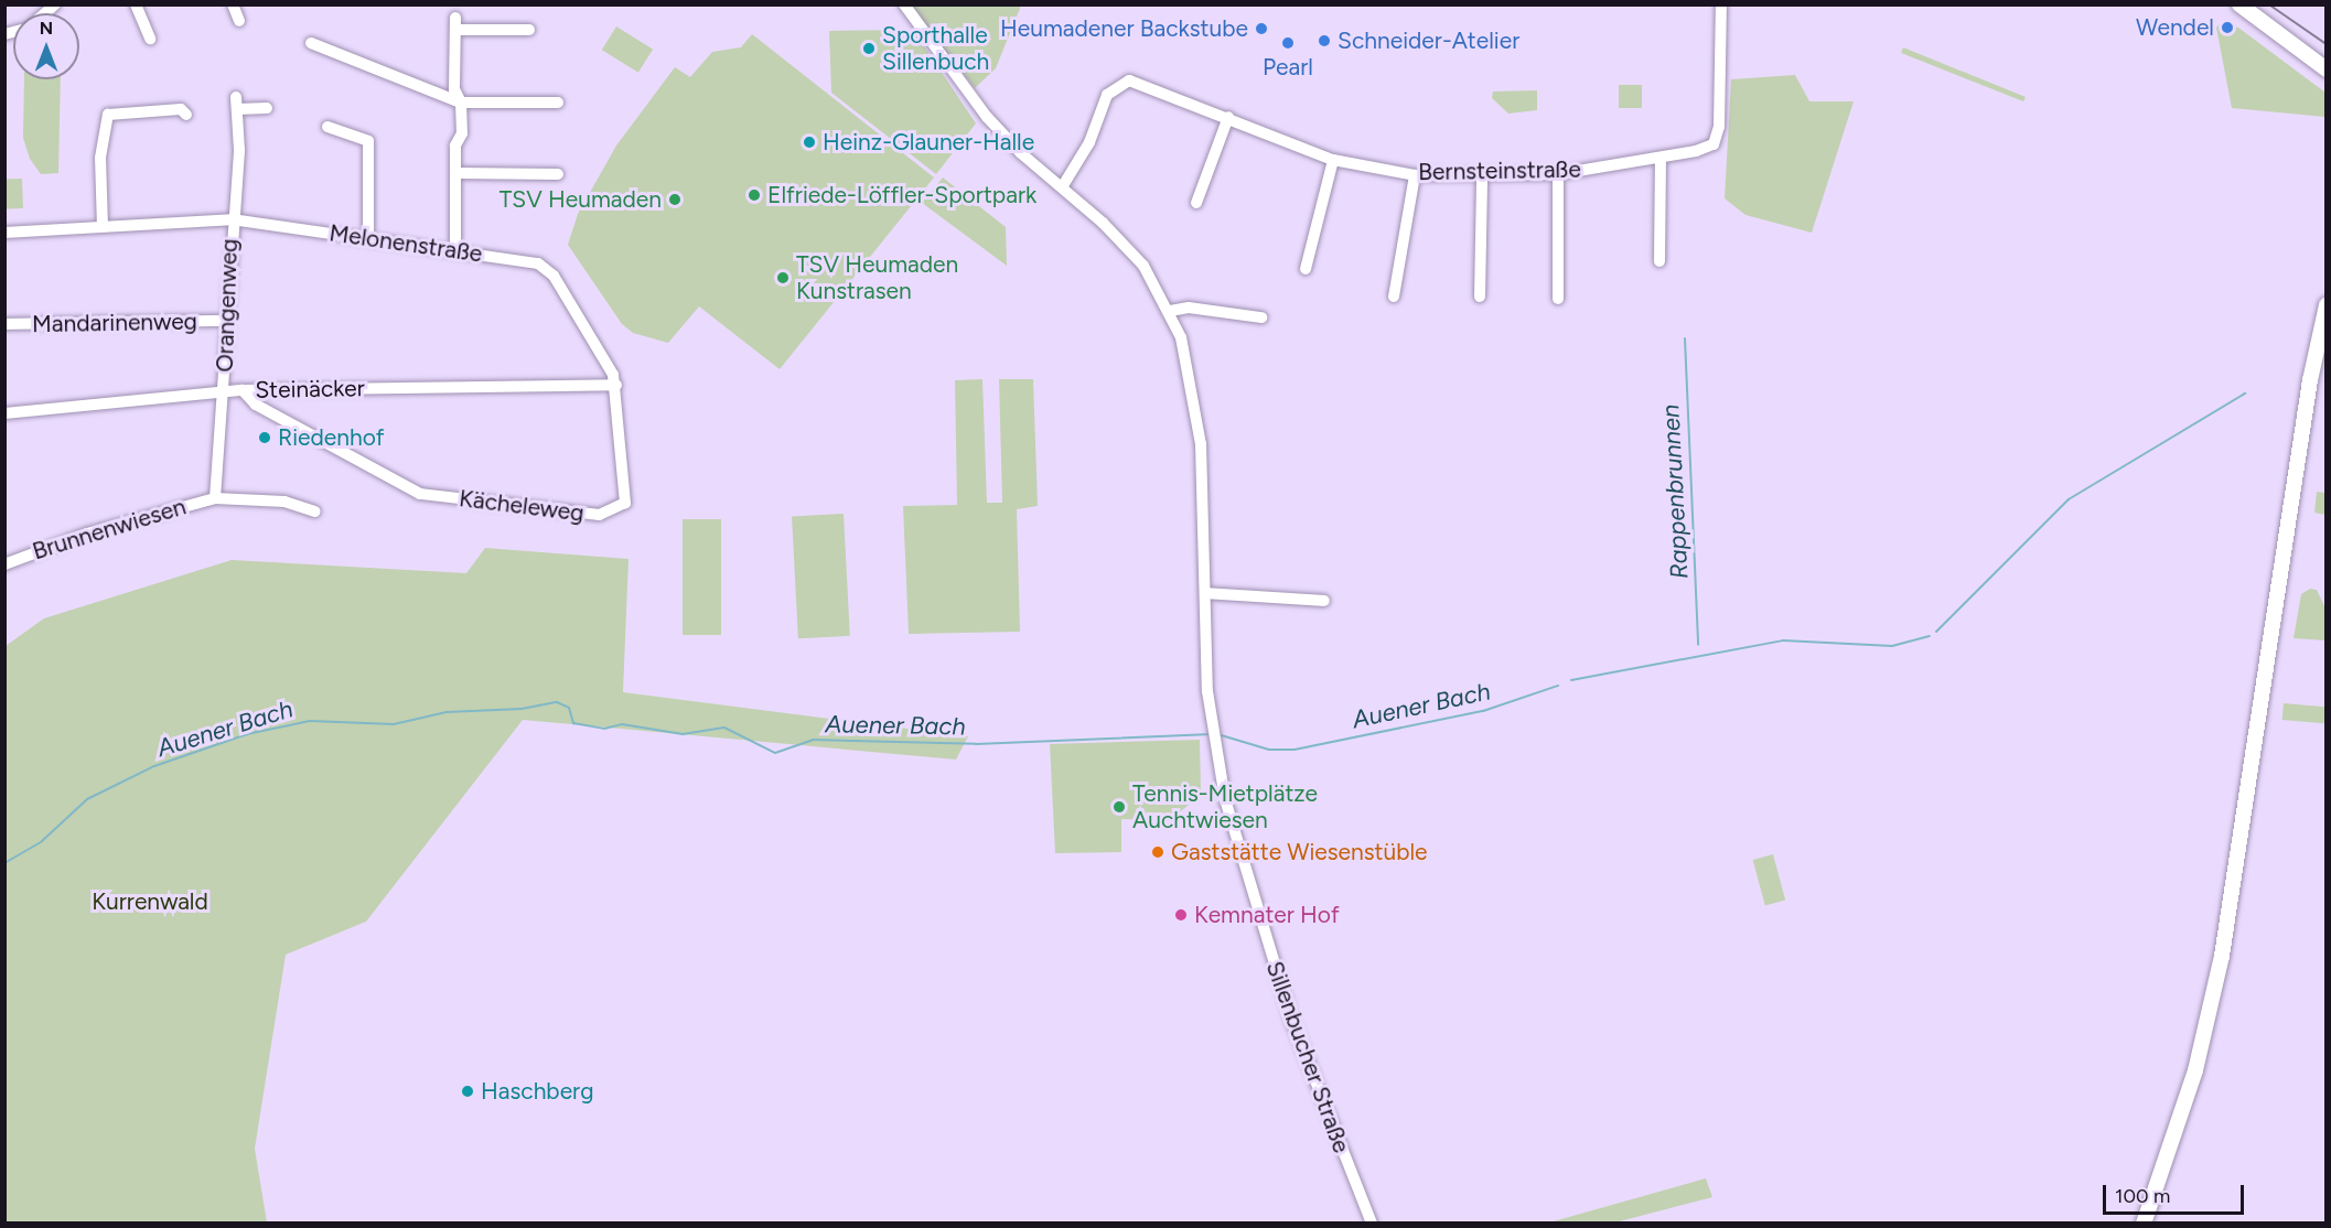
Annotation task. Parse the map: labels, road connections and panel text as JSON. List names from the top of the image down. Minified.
{"streets":{"street":["Bernsteinstraße","Melonenstraße","Orangenweg","Mandarinenweg","Steinäcker","Kächeleweg","Brunnenwiesen","Sillenbucher Straße"]},"crossings":[["Bernsteinstraße","Sillenbucher Straße"],["Melonenstraße","Orangenweg"],["Melonenstraße","Steinäcker"],["Melonenstraße","Kächeleweg"],["Orangenweg","Mandarinenweg"],["Orangenweg","Steinäcker"],["Orangenweg","Brunnenwiesen"],["Steinäcker","Kächeleweg"],["Steinäcker","Brunnenwiesen"]],"water":["Rappenbrunnen","Auener Bach"],"parks":["Kurrenwald"],"places":["Wendel","Heumadener Backstube","Schneider-Atelier","Pearl","Sporthalle Sillenbuch","Heinz-Glauner-Halle","Elfriede-Löffler-Sportpark","TSV Heumaden","TSV Heumaden Kunstrasen","Riedenhof","Tennis-Mietplätze Auchtwiesen","Gaststätte Wiesenstüble","Kemnater Hof","Haschberg"],"scale_bar":"100 m","north":"top"}
